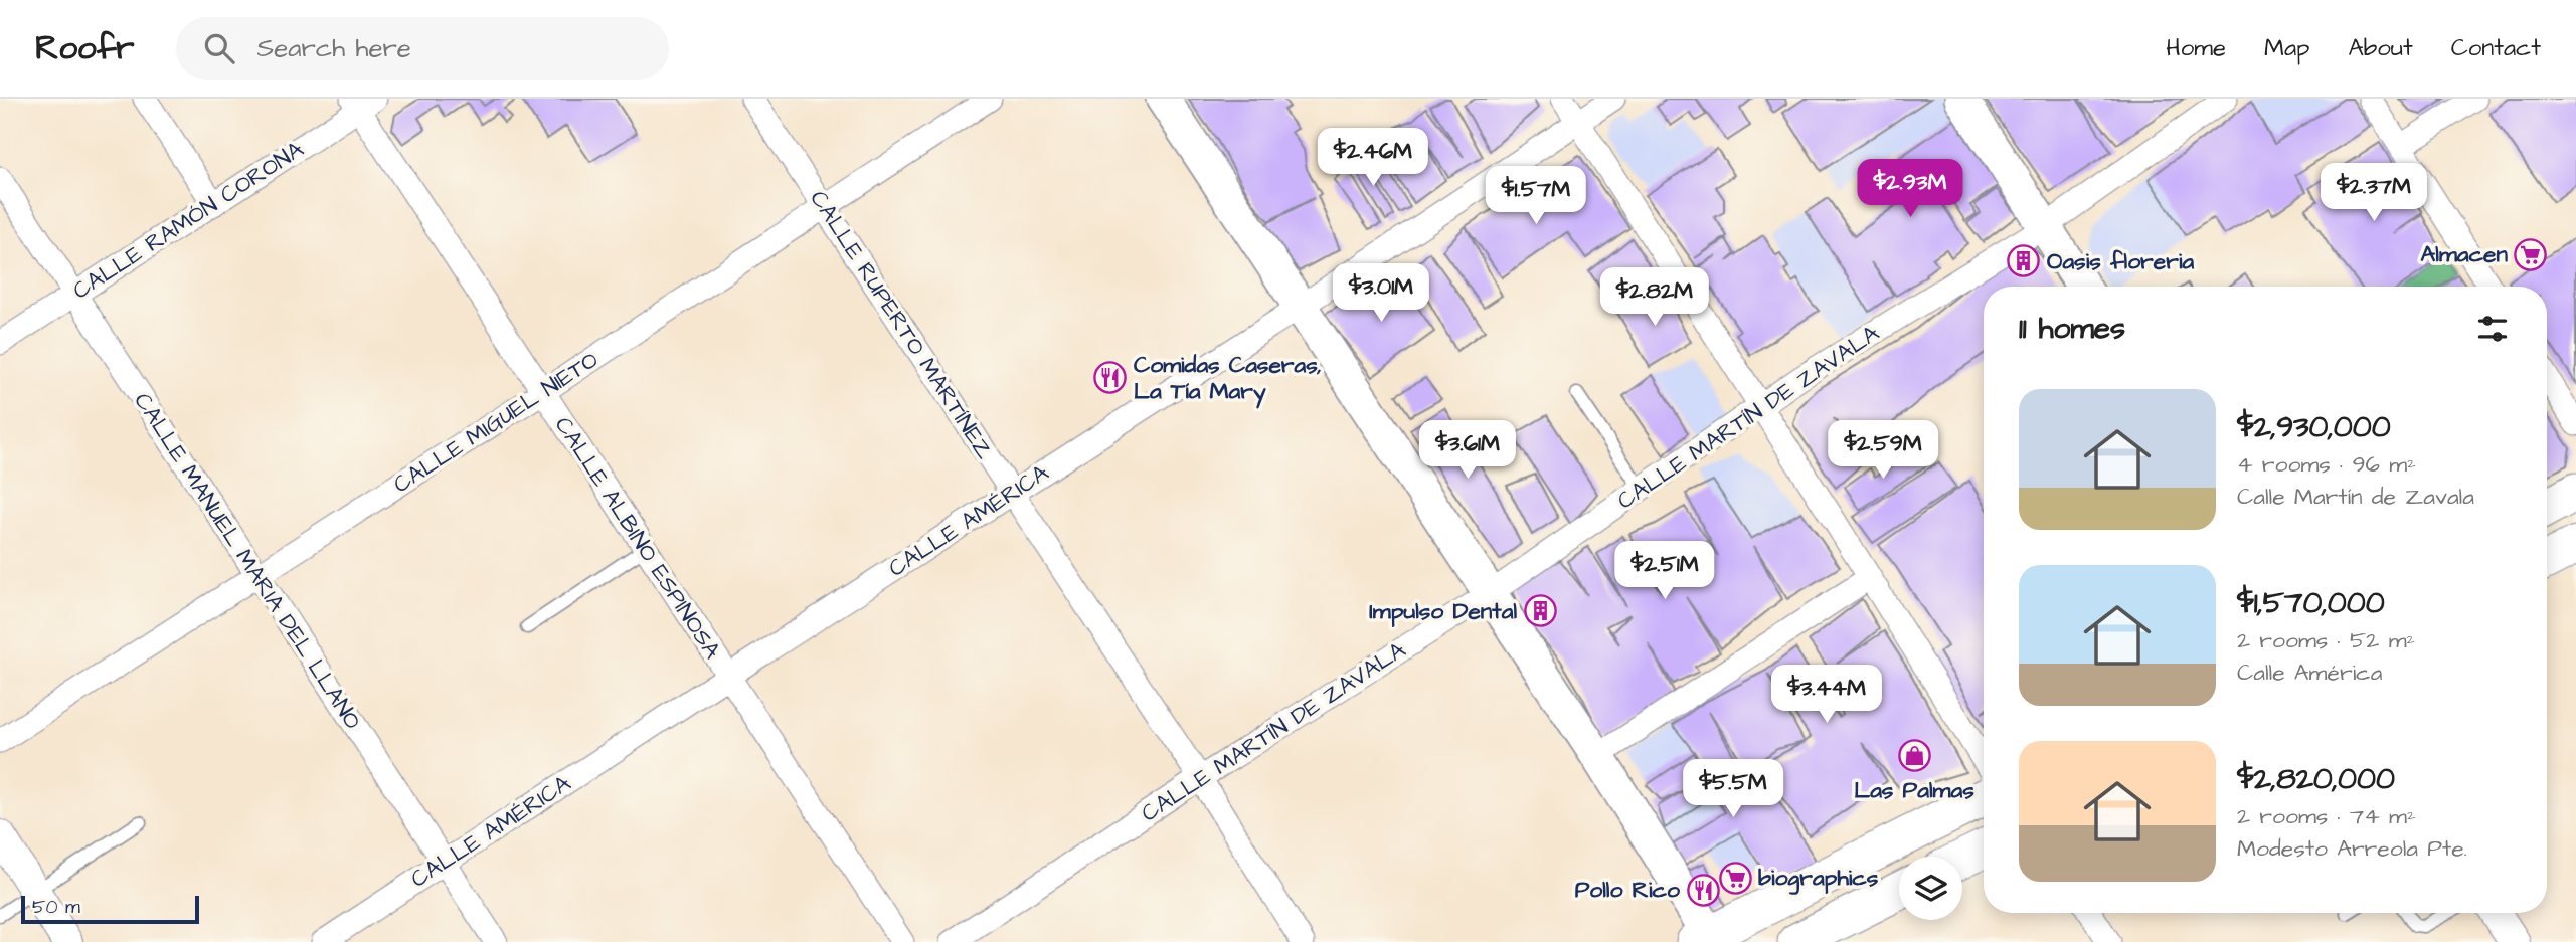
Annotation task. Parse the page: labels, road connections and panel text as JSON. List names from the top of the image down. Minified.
{"streets":{"street":["CALLE RAMÓN CORONA","CALLE RUPERTO MARTÍNEZ","CALLE MARTÍN DE ZAVALA","CALLE MIGUEL NIETO","CALLE AMÉRICA","CALLE ALBINO ESPINOSA","CALLE MANUEL MARIA DEL LLANO"]},"crossings":[["CALLE RAMÓN CORONA","CALLE ALBINO ESPINOSA"],["CALLE RAMÓN CORONA","CALLE MANUEL MARIA DEL LLANO"],["CALLE RUPERTO MARTÍNEZ","CALLE MARTÍN DE ZAVALA"],["CALLE RUPERTO MARTÍNEZ","CALLE MIGUEL NIETO"],["CALLE RUPERTO MARTÍNEZ","CALLE AMÉRICA"],["CALLE MIGUEL NIETO","CALLE ALBINO ESPINOSA"],["CALLE MIGUEL NIETO","CALLE MANUEL MARIA DEL LLANO"],["CALLE AMÉRICA","CALLE ALBINO ESPINOSA"],["CALLE AMÉRICA","CALLE MANUEL MARIA DEL LLANO"]],"places":{"supermarket":["Almacen","biographics"],"building":["Oasis floreria","Impulso Dental"],"restaurant":["Comidas Caseras, La Tía Mary","Pollo Rico"],"shop":["Las Palmas"]},"scale_bar":"50 m","page":{"header":"Roofr","search":"Search here","nav":["Home","Map","About","Contact"],"price":["$2.46M","$2.93M","$2.37M","$1.57M","$3.01M","$2.82M","$3.61M","$2.59M","$2.51M","$3.44M","$5.5M"],"heading":"11 homes","list":[{"name":"$2,930,000","note":"4 rooms · 96 m² · Calle Martín de Zavala"},{"name":"$1,570,000","note":"2 rooms · 52 m² · Calle América"},{"name":"$2,820,000","note":"2 rooms · 74 m² · Modesto Arreola Pte."}],"scale":"50 m"}}
